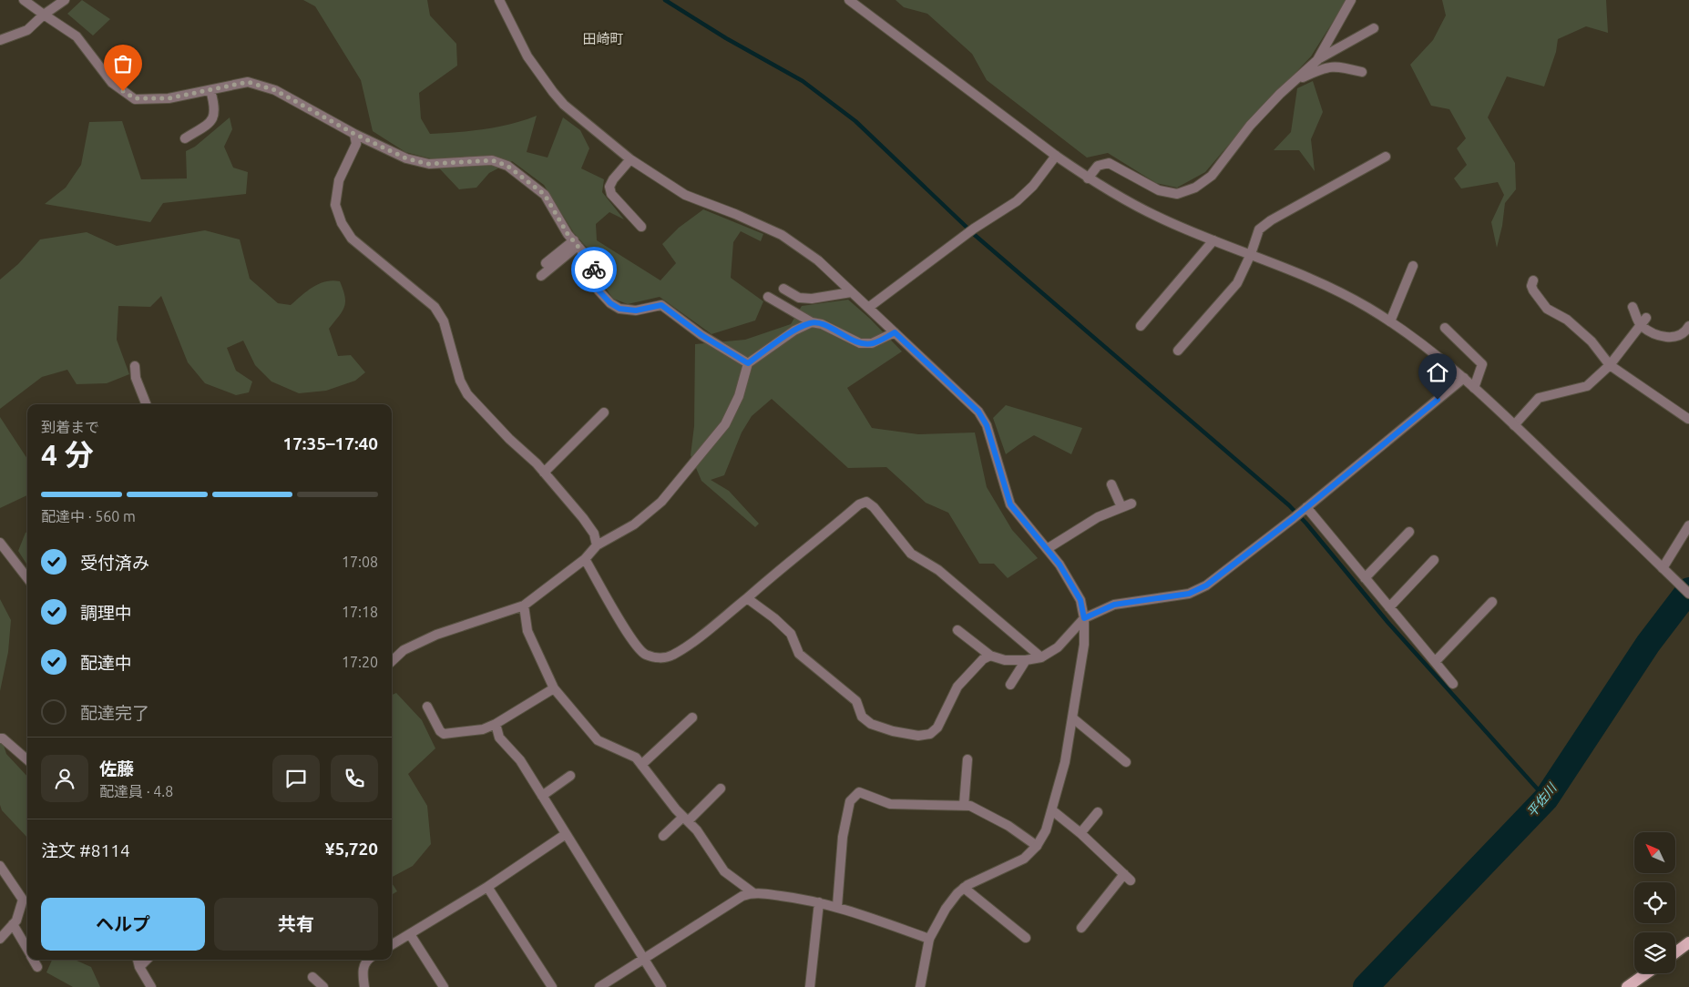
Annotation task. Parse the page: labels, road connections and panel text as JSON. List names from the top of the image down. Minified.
{"districts":["田崎町"],"water":["平佐川"],"north":"top left","page":{"heading":["4 分","到着まで","17:35–17:40"],"panel":["佐藤","配達員 · 4.8","注文 #8114","¥5,720"],"bar":"配達中 · 560 m","list":[["受付済み","17:08"],["調理中","17:18"],["配達中","17:20"],"配達完了"],"buttons":["ヘルプ","共有"]}}
